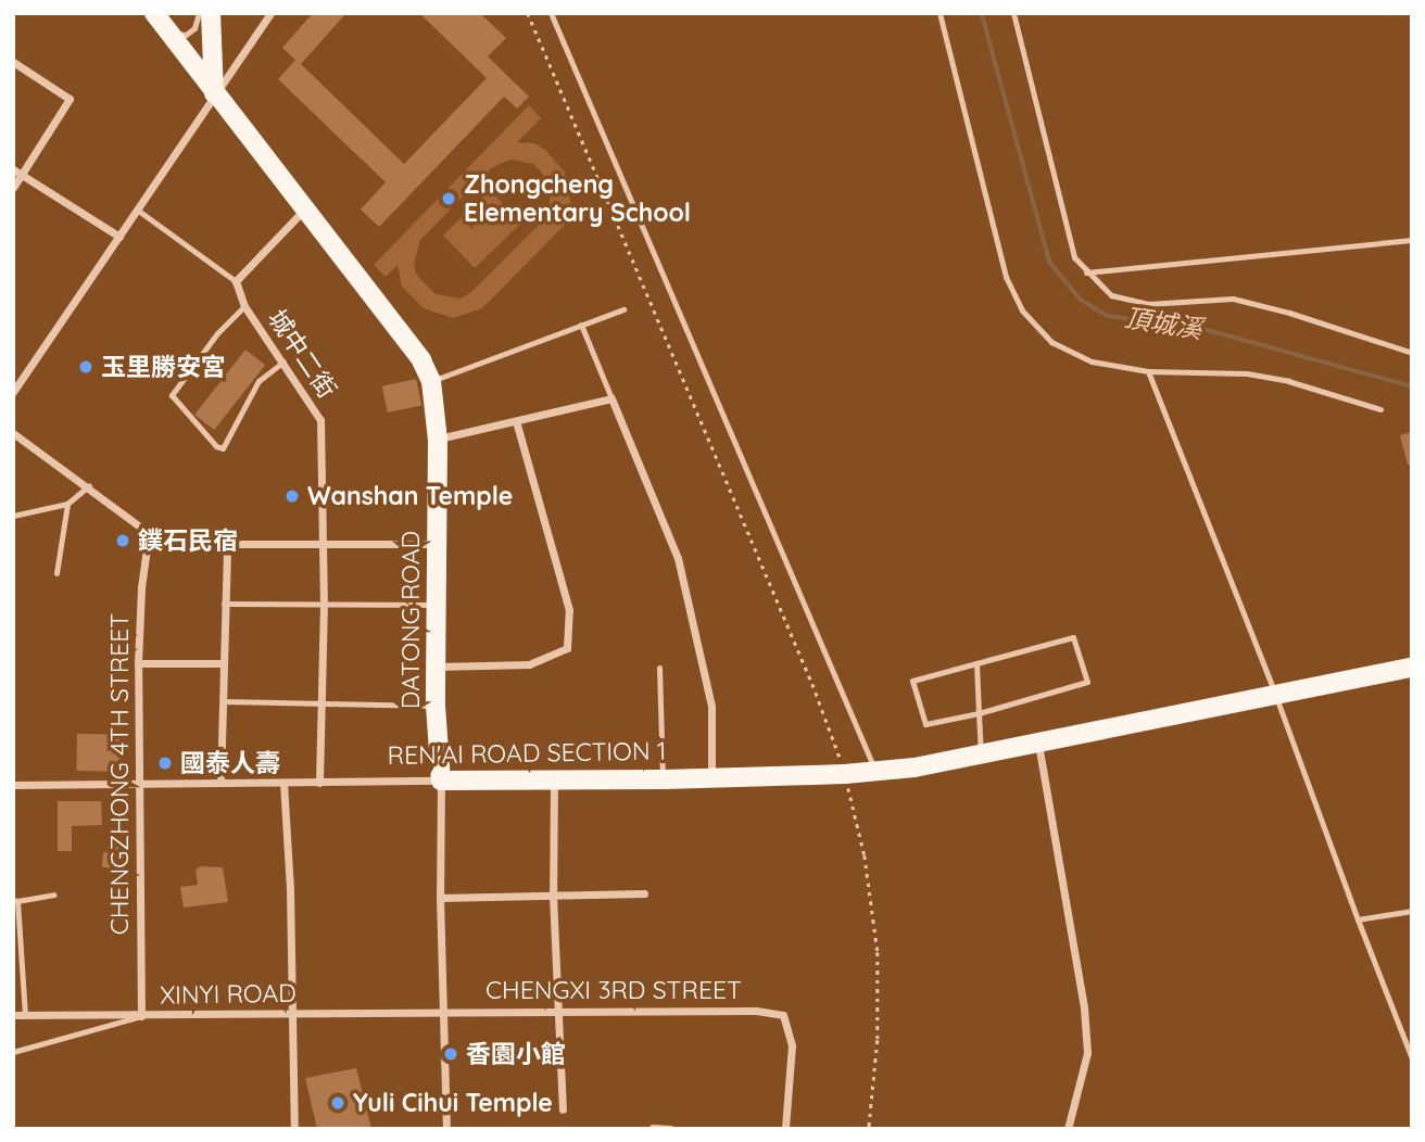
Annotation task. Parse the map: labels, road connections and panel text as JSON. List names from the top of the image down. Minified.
{"streets":{"main road":["DATONG ROAD","REN'AI ROAD SECTION 1"],"street":["城中二街","CHENGZHONG 4TH STREET","CHENGXI 3RD STREET","XINYI ROAD"]},"crossings":[["城中二街","REN'AI ROAD SECTION 1"],["DATONG ROAD","REN'AI ROAD SECTION 1"],["DATONG ROAD","CHENGXI 3RD STREET"],["DATONG ROAD","XINYI ROAD"],["REN'AI ROAD SECTION 1","CHENGZHONG 4TH STREET"],["CHENGZHONG 4TH STREET","XINYI ROAD"],["CHENGXI 3RD STREET","XINYI ROAD"]],"water":["頂城溪"],"places":["Zhongcheng Elementary School","玉里勝安宮","Wanshan Temple","鏷石民宿","國泰人壽","香園小館","Yuli Cihui Temple"]}
